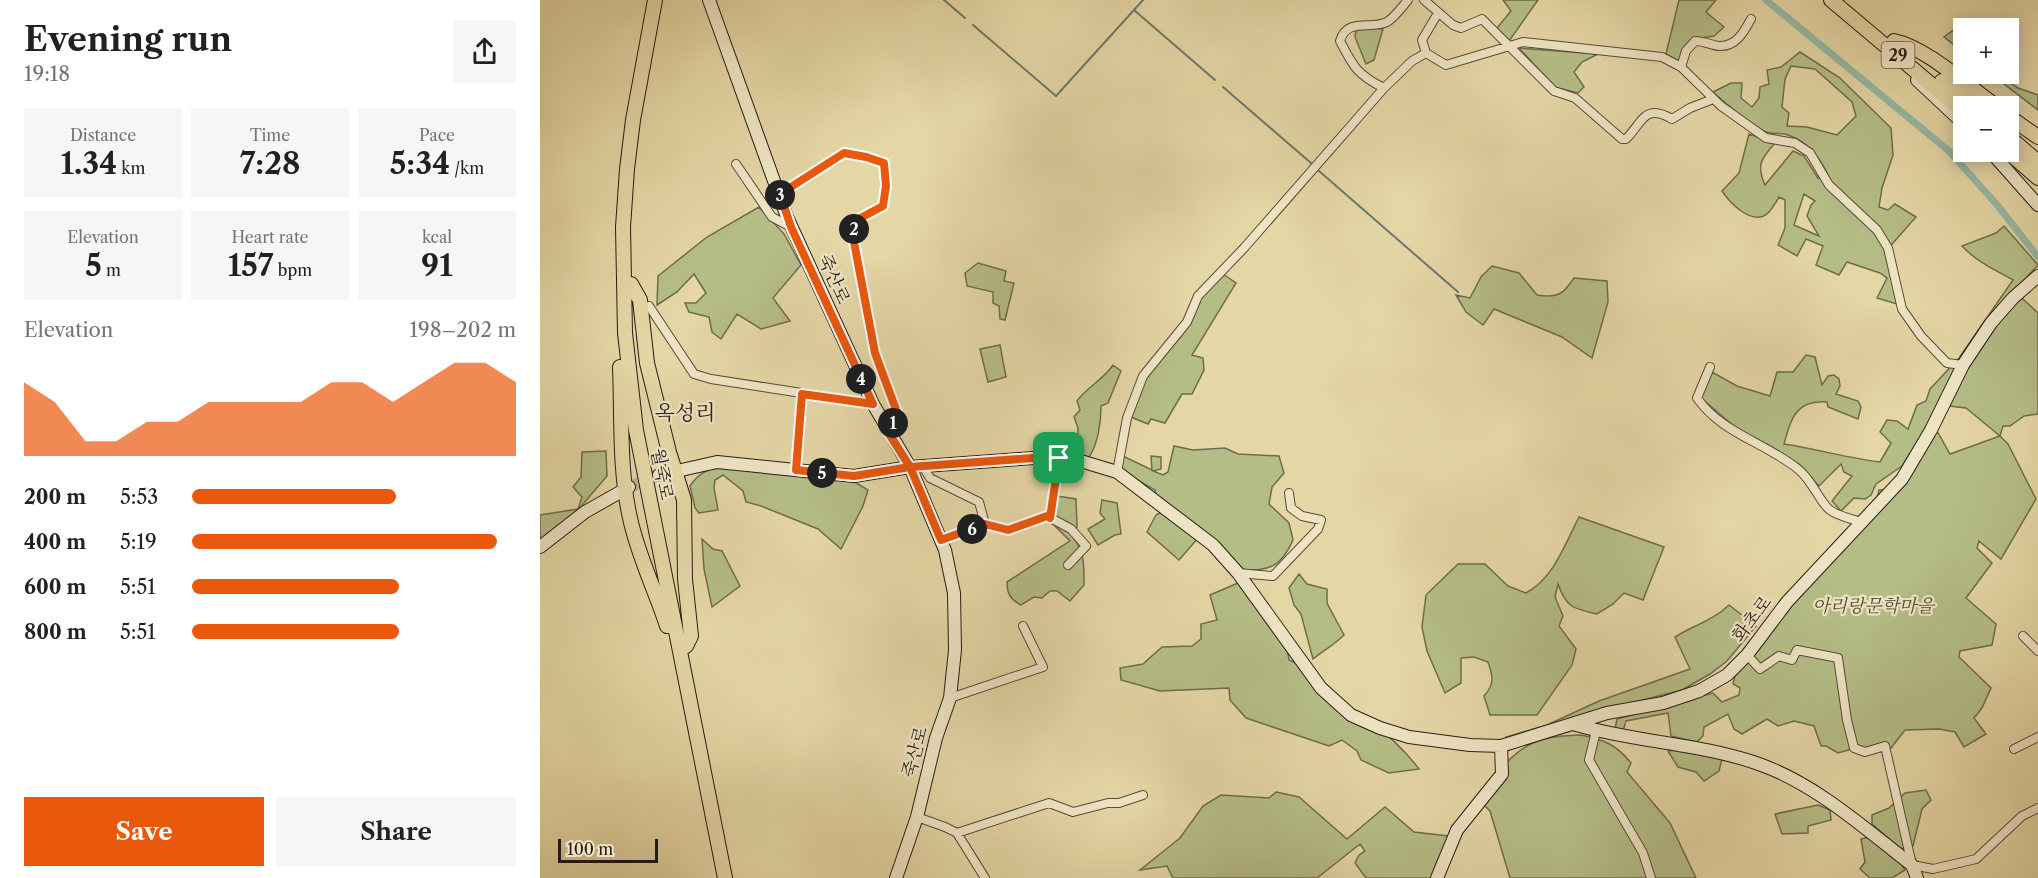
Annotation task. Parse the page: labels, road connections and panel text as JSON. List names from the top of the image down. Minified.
{"streets":{"main road":["29","월죽로"],"street":["죽산로","화초로"]},"crossings":[["죽산로","화초로"]],"districts":["옥성리"],"parks":["아리랑문학마을"],"scale_bar":"100 m","page":{"heading":["Evening run","19:18"],"map_buttons":["+","−"],"stats":[["Distance","1.34 km"],["Time","7:28"],["Pace","5:34 /km"],["Elevation","5 m"],["Heart rate","157 bpm"],["kcal","91"]],"pins":["3","2","4","1","5","6"],"chart":["Elevation","198–202 m"],"list":[{"name":"200 m","note":"5:53"},{"name":"400 m","note":"5:19"},{"name":"600 m","note":"5:51"},{"name":"800 m","note":"5:51"}],"buttons":["Save","Share"],"scale":"100 m"}}
